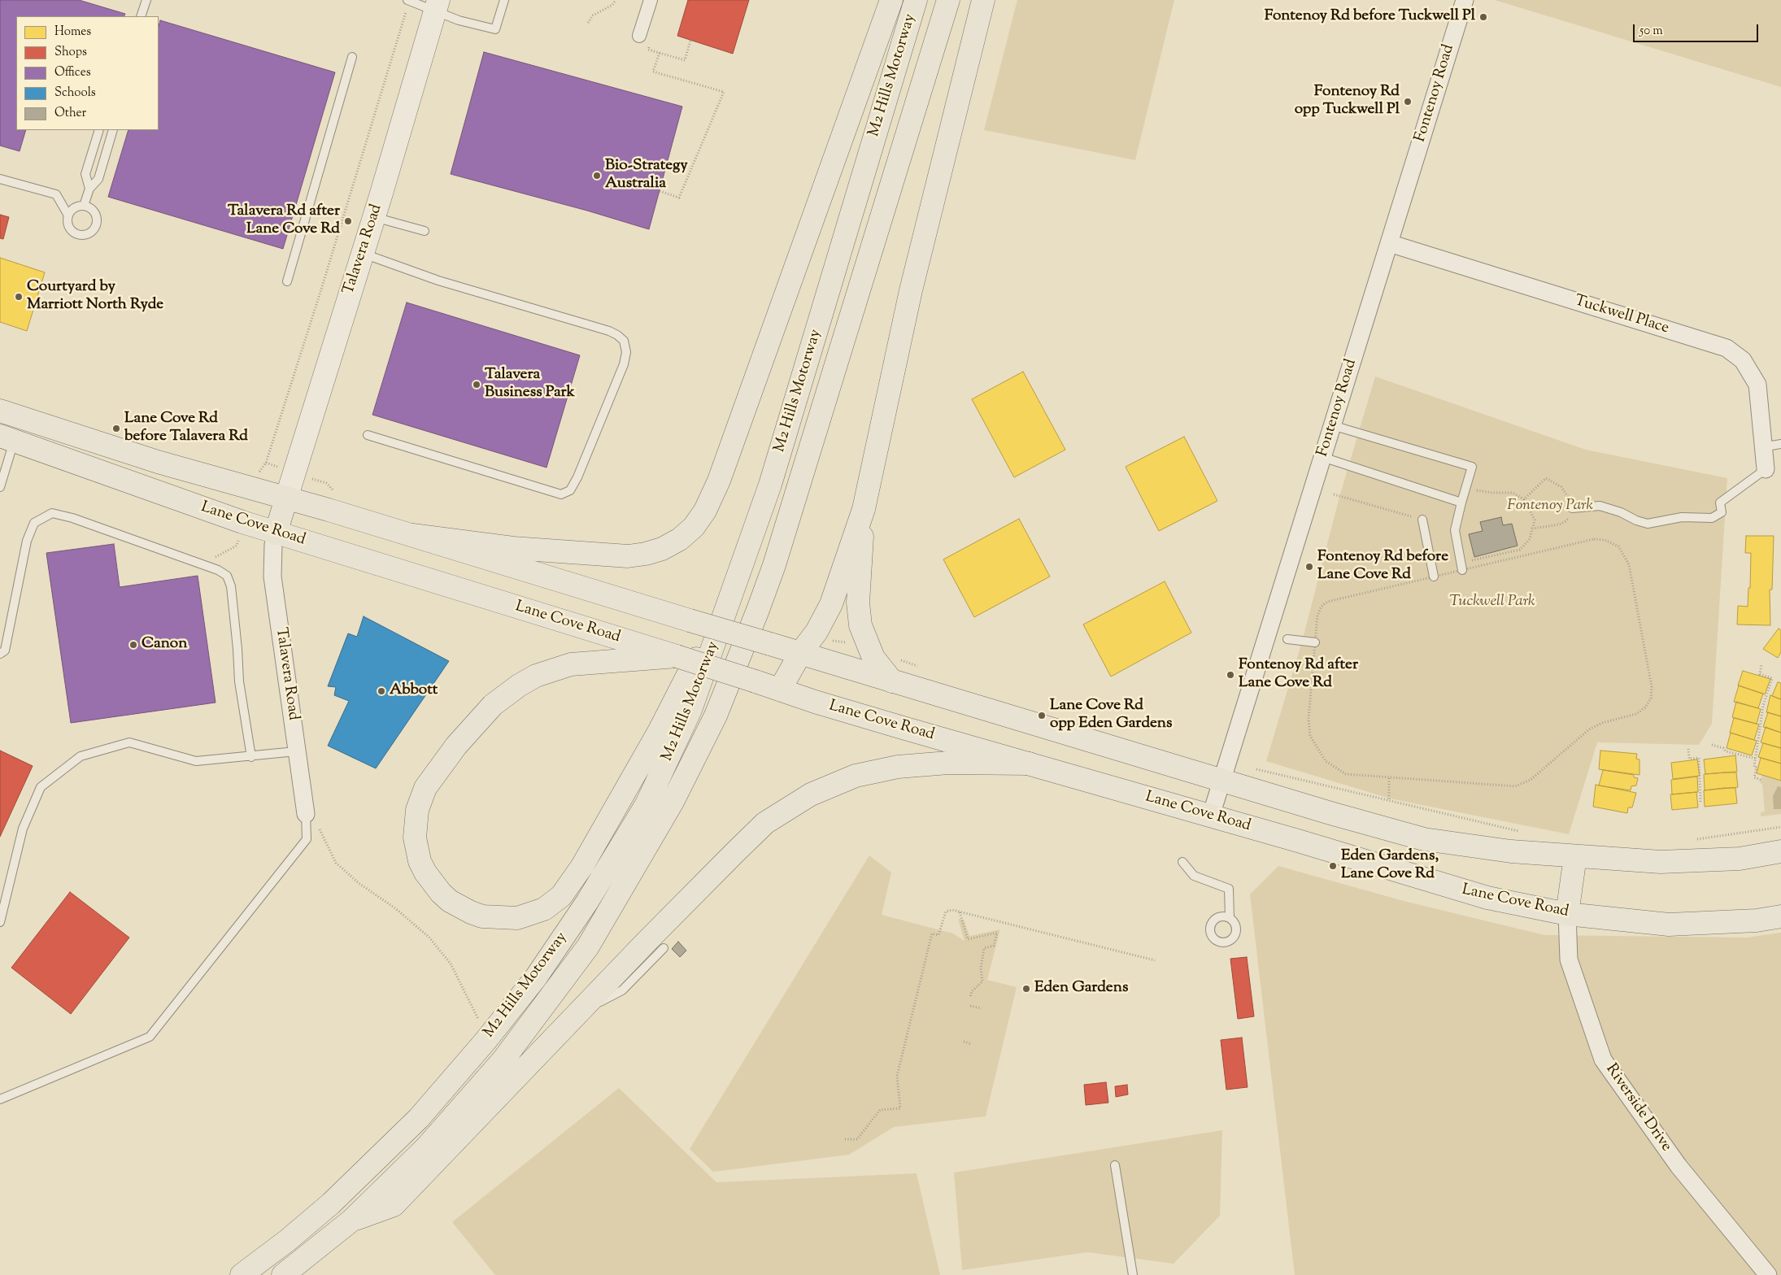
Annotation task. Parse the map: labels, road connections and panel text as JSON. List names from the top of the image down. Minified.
{"streets":{"highway":["M2 Hills Motorway","Lane Cove Road"],"main road":["Talavera Road"],"street":["Fontenoy Road","Tuckwell Place","Riverside Drive"]},"crossings":[["Fontenoy Road","Tuckwell Place"],["Fontenoy Road","Lane Cove Road"],["Talavera Road","Lane Cove Road"],["Lane Cove Road","Riverside Drive"]],"parks":["Fontenoy Park","Tuckwell Park"],"places":["Fontenoy Rd before Tuckwell Pl","Fontenoy Rd opp Tuckwell Pl","Bio-Strategy Australia","Talavera Rd after Lane Cove Rd","Courtyard by Marriott North Ryde","Talavera Business Park","Lane Cove Rd before Talavera Rd","Fontenoy Rd before Lane Cove Rd","Canon","Fontenoy Rd after Lane Cove Rd","Abbott","Lane Cove Rd opp Eden Gardens","Eden Gardens, Lane Cove Rd","Eden Gardens"],"legend":["Homes","Shops","Offices","Schools","Other"],"scale_bar":"50 m"}
